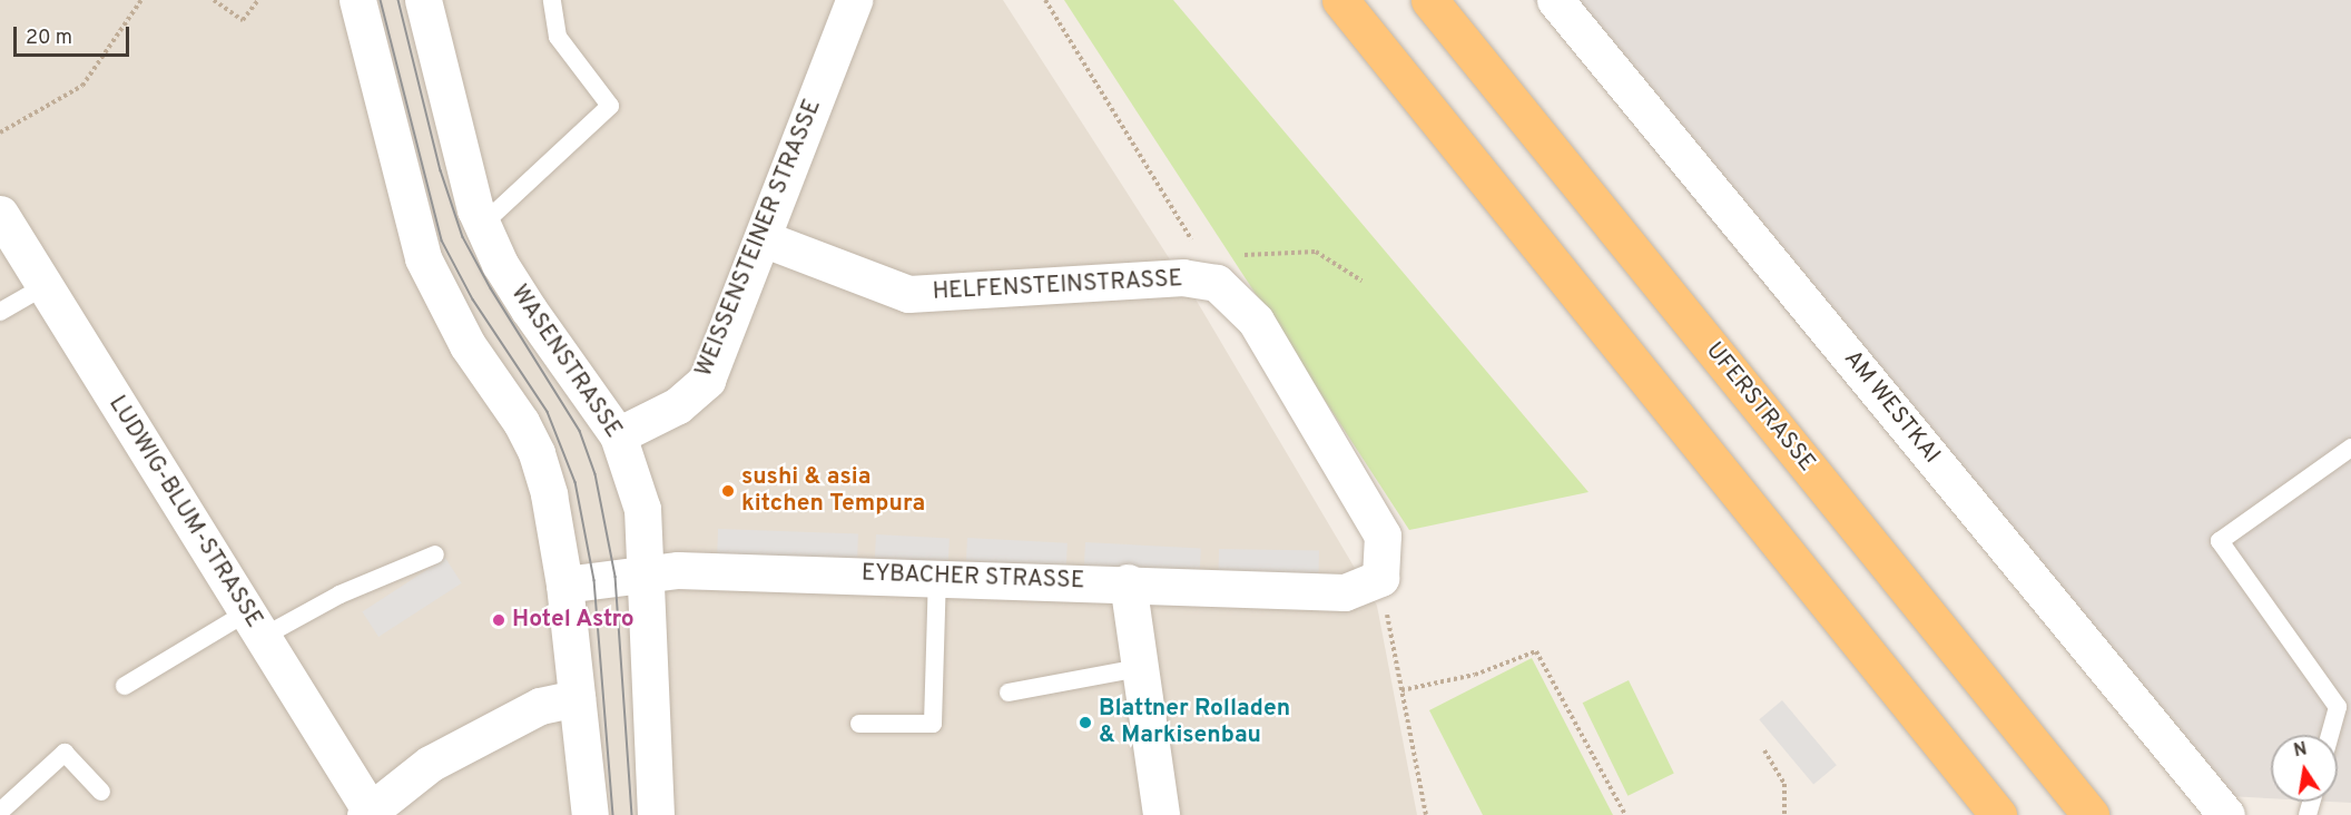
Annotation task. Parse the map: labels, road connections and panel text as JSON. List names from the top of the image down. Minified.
{"streets":{"highway":["UFERSTRASSE"],"street":["WEISSENSTEINER STRASSE","HELFENSTEINSTRASSE","WASENSTRASSE","AM WESTKAI","LUDWIG-BLUM-STRASSE","EYBACHER STRASSE"]},"crossings":[["WEISSENSTEINER STRASSE","HELFENSTEINSTRASSE"],["WEISSENSTEINER STRASSE","WASENSTRASSE"],["HELFENSTEINSTRASSE","EYBACHER STRASSE"],["WASENSTRASSE","EYBACHER STRASSE"]],"places":["sushi & asia kitchen Tempura","Hotel Astro","Blattner Rolladen & Markisenbau"],"scale_bar":"20 m","north":"top"}
